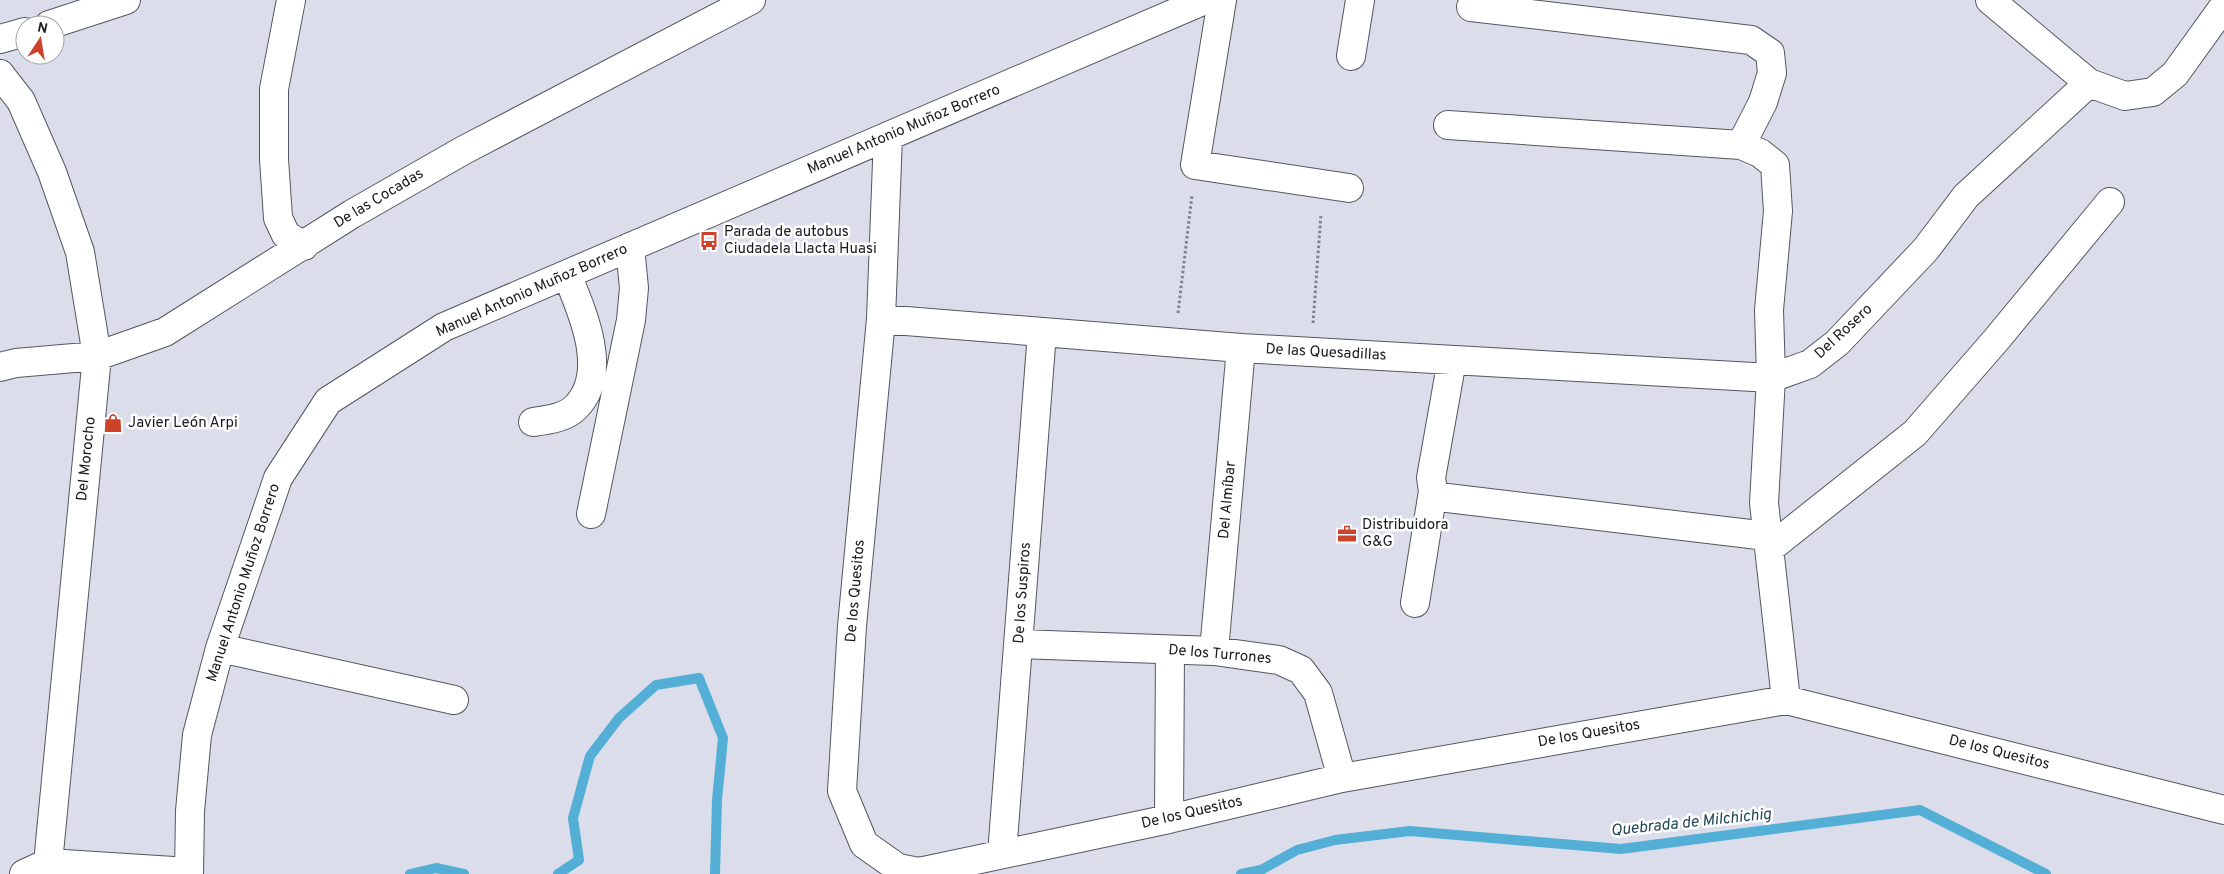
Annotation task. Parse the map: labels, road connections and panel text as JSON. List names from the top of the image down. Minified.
{"streets":{"street":["Manuel Antonio Muñoz Borrero","De las Cocadas","Del Rosero","De las Quesadillas","Del Morocho","Del Almíbar","De los Quesitos","De los Suspiros","De los Turrones"]},"crossings":[["Manuel Antonio Muñoz Borrero","De los Quesitos"],["De las Cocadas","Del Morocho"],["Del Rosero","De las Quesadillas"],["De las Quesadillas","Del Almíbar"],["De las Quesadillas","De los Quesitos"],["De las Quesadillas","De los Suspiros"],["Del Almíbar","De los Turrones"],["De los Quesitos","De los Suspiros"],["De los Quesitos","De los Turrones"],["De los Suspiros","De los Turrones"]],"water":["Quebrada de Milchichig"],"places":{"bus stop":["Parada de autobus Ciudadela Llacta Huasi"],"shop":["Javier León Arpi"],"office":["Distribuidora G&G"]},"north":"top"}
